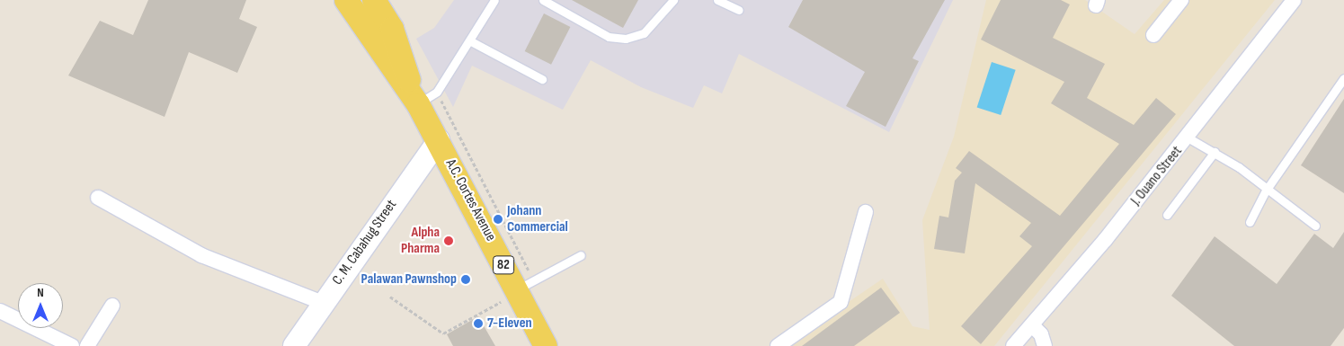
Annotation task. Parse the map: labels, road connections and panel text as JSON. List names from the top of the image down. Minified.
{"streets":{"main road":["A.C. Cortes Avenue","82"],"street":["J. Ouano Street","C. M. Cabahug Street"]},"crossings":[["A.C. Cortes Avenue","C. M. Cabahug Street"]],"places":["Johann Commercial","Alpha Pharma","Palawan Pawnshop","7-Eleven"],"north":"top"}
